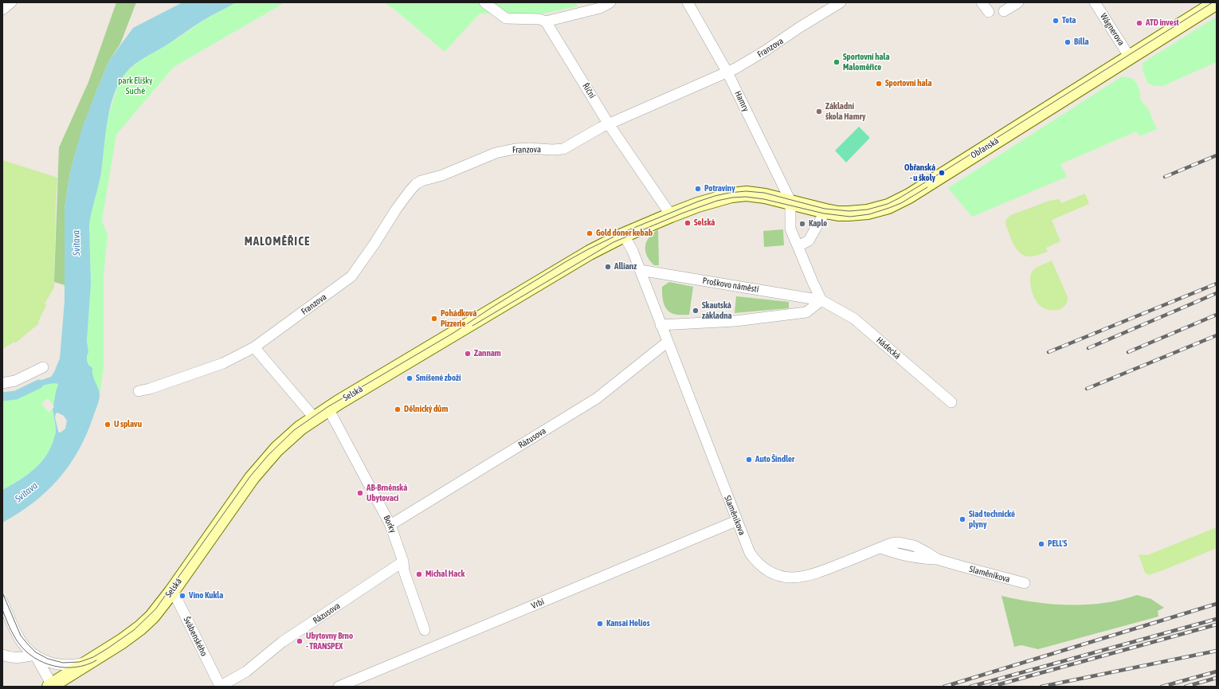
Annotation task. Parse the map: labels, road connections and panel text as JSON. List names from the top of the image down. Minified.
{"streets":{"main road":["Obřanská","Selská"],"street":["Wágnerova","Franzova","Říční","Hamry","Proškovo náměstí","Hádecká","Rázusova","Slaměníkova","Borky","Vrbí","Švábenského"]},"crossings":[["Wágnerova","Obřanská"],["Franzova","Říční"],["Franzova","Hamry"],["Říční","Selská"],["Hamry","Obřanská"],["Obřanská","Selská"],["Proškovo náměstí","Hádecká"],["Selská","Borky"],["Selská","Švábenského"],["Rázusova","Slaměníkova"],["Rázusova","Borky"],["Rázusova","Švábenského"],["Slaměníkova","Vrbí"]],"districts":["MALOMĚŘICE"],"water":["Svitava"],"parks":["park Elišky Suché"],"places":["Teta","ATD invest","Billa","Sportovní hala Maloměřice","Sportovní hala","Základní škola Hamry","Obřanská - u školy","Potraviny","Selská","Kaple","Gold doner kebab","Allianz","Skautská základna","Pohádková Pizzerie","Zannam","Smíšené zboží","Dělnický dům","U splavu","Auto Šindler","AB-Brněnská Ubytovací","Siad technické plyny","PELL'S","Michal Hack","Víno Kukla","Kansai Helios","Ubytovny Brno - TRANSPEX"]}
